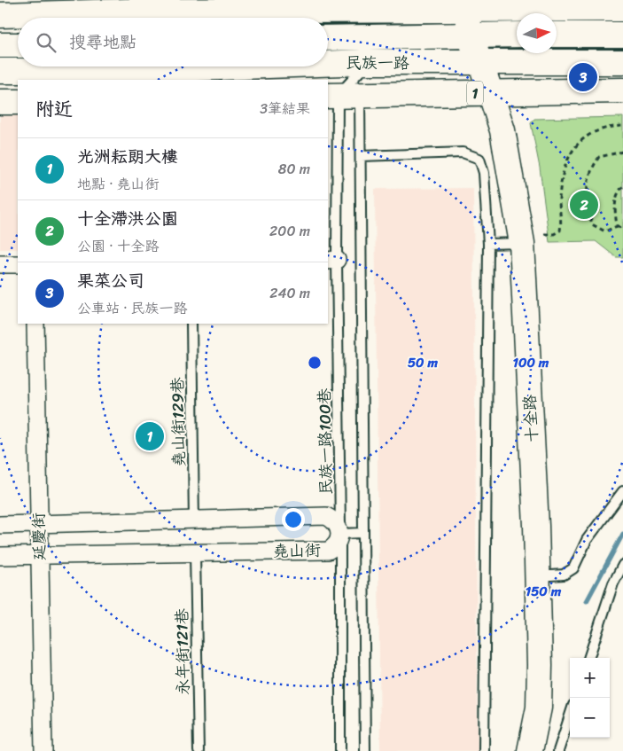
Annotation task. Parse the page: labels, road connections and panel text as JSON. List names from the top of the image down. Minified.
{"streets":{"main road":["民族一路","1","十全路"],"street":["延慶街","堯山街"],"lane":["堯山街129巷","民族一路100巷","永年街121巷"]},"crossings":[["民族一路","十全路"],["民族一路","民族一路100巷"],["堯山街129巷","堯山街"],["民族一路100巷","堯山街"],["延慶街","堯山街"],["堯山街","永年街121巷"]],"north":"right","page":{"search":"搜尋地點","pins":["3","2","1"],"heading":["附近","3筆結果"],"list":[{"mark":"1","name":"光洲耘朗大樓","note":"地點 · 堯山街","value":"80 m"},{"mark":"2","name":"十全滯洪公園","note":"公園 · 十全路","value":"200 m"},{"mark":"3","name":"果菜公司","note":"公車站 · 民族一路","value":"240 m"}],"map_buttons":["+","−"]},"rings":["50 m","100 m","150 m"]}
